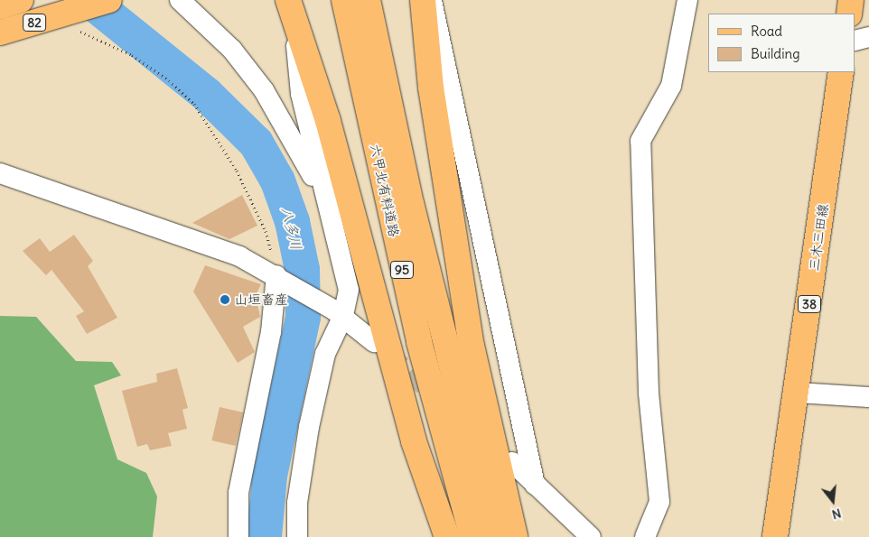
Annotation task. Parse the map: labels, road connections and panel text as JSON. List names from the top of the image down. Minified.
{"streets":{"main road":["82","六甲北有料道路","三木三田線","95","38"]},"water":["八多川"],"places":["山垣畜産"],"legend":["Road","Building"],"north":"bottom"}
